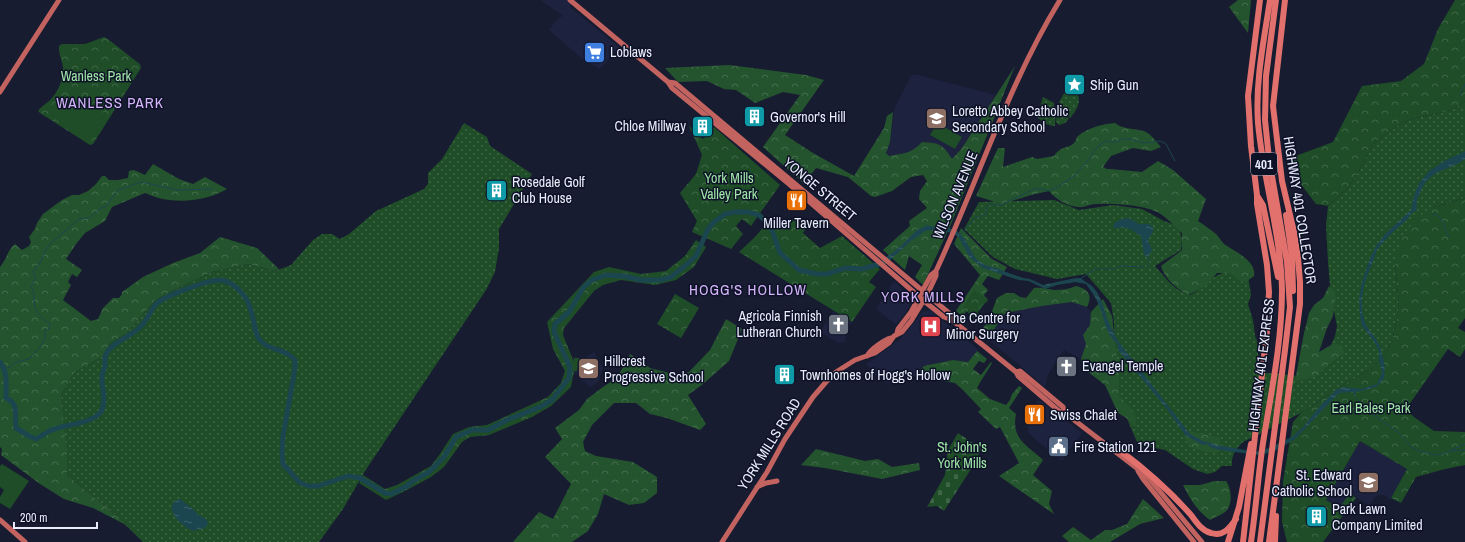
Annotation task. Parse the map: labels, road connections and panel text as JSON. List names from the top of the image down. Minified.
{"streets":{"highway":["401","HIGHWAY 401 COLLECTOR","HIGHWAY 401 EXPRESS"],"main road":["YONGE STREET","WILSON AVENUE","YORK MILLS ROAD"]},"crossings":[["YONGE STREET","WILSON AVENUE"],["YONGE STREET","YORK MILLS ROAD"],["WILSON AVENUE","YORK MILLS ROAD"]],"districts":["WANLESS PARK","HOGG'S HOLLOW","YORK MILLS"],"parks":["Wanless Park","York Mills Valley Park","Earl Bales Park","St. John's York Mills"],"places":{"supermarket":["Loblaws"],"place":["Ship Gun"],"building":["Governor's Hill","Chloe Millway","Rosedale Golf Club House","Townhomes of Hogg's Hollow","Park Lawn Company Limited"],"school or university":["Loretto Abbey Catholic Secondary School","Hillcrest Progressive School","St. Edward Catholic School"],"restaurant":["Miller Tavern","Swiss Chalet"],"church":["Agricola Finnish Lutheran Church","Evangel Temple"],"hospital":["The Centre for Minor Surgery"],"public building":["Fire Station 121"]},"scale_bar":"200 m"}
